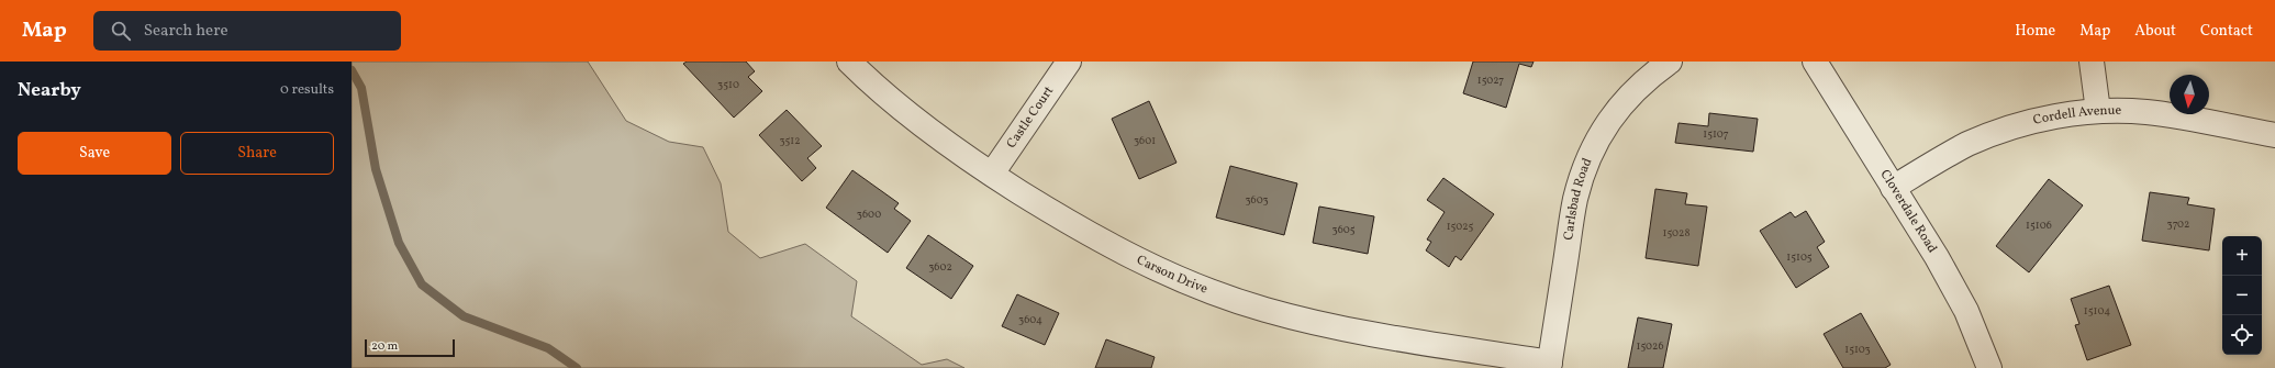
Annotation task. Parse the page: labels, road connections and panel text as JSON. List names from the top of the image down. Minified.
{"streets":{"street":["Castle Court","Cordell Avenue","Carlsbad Road","Cloverdale Road","Carson Drive"]},"crossings":[["Castle Court","Carson Drive"],["Cordell Avenue","Cloverdale Road"],["Carlsbad Road","Carson Drive"]],"house_numbers":["15027","3510","15107","3512","3601","3603","3600","3702","15106","15025","3605","15028","15105","3602","15104","3604","15026","15103"],"scale_bar":"20 m","north":"bottom","page":{"header":"Map","search":"Search here","nav":["Home","Map","About","Contact"],"heading":["Nearby","0 results"],"buttons":["Save","Share"],"map_buttons":["+","−"],"scale":"20 m"}}
